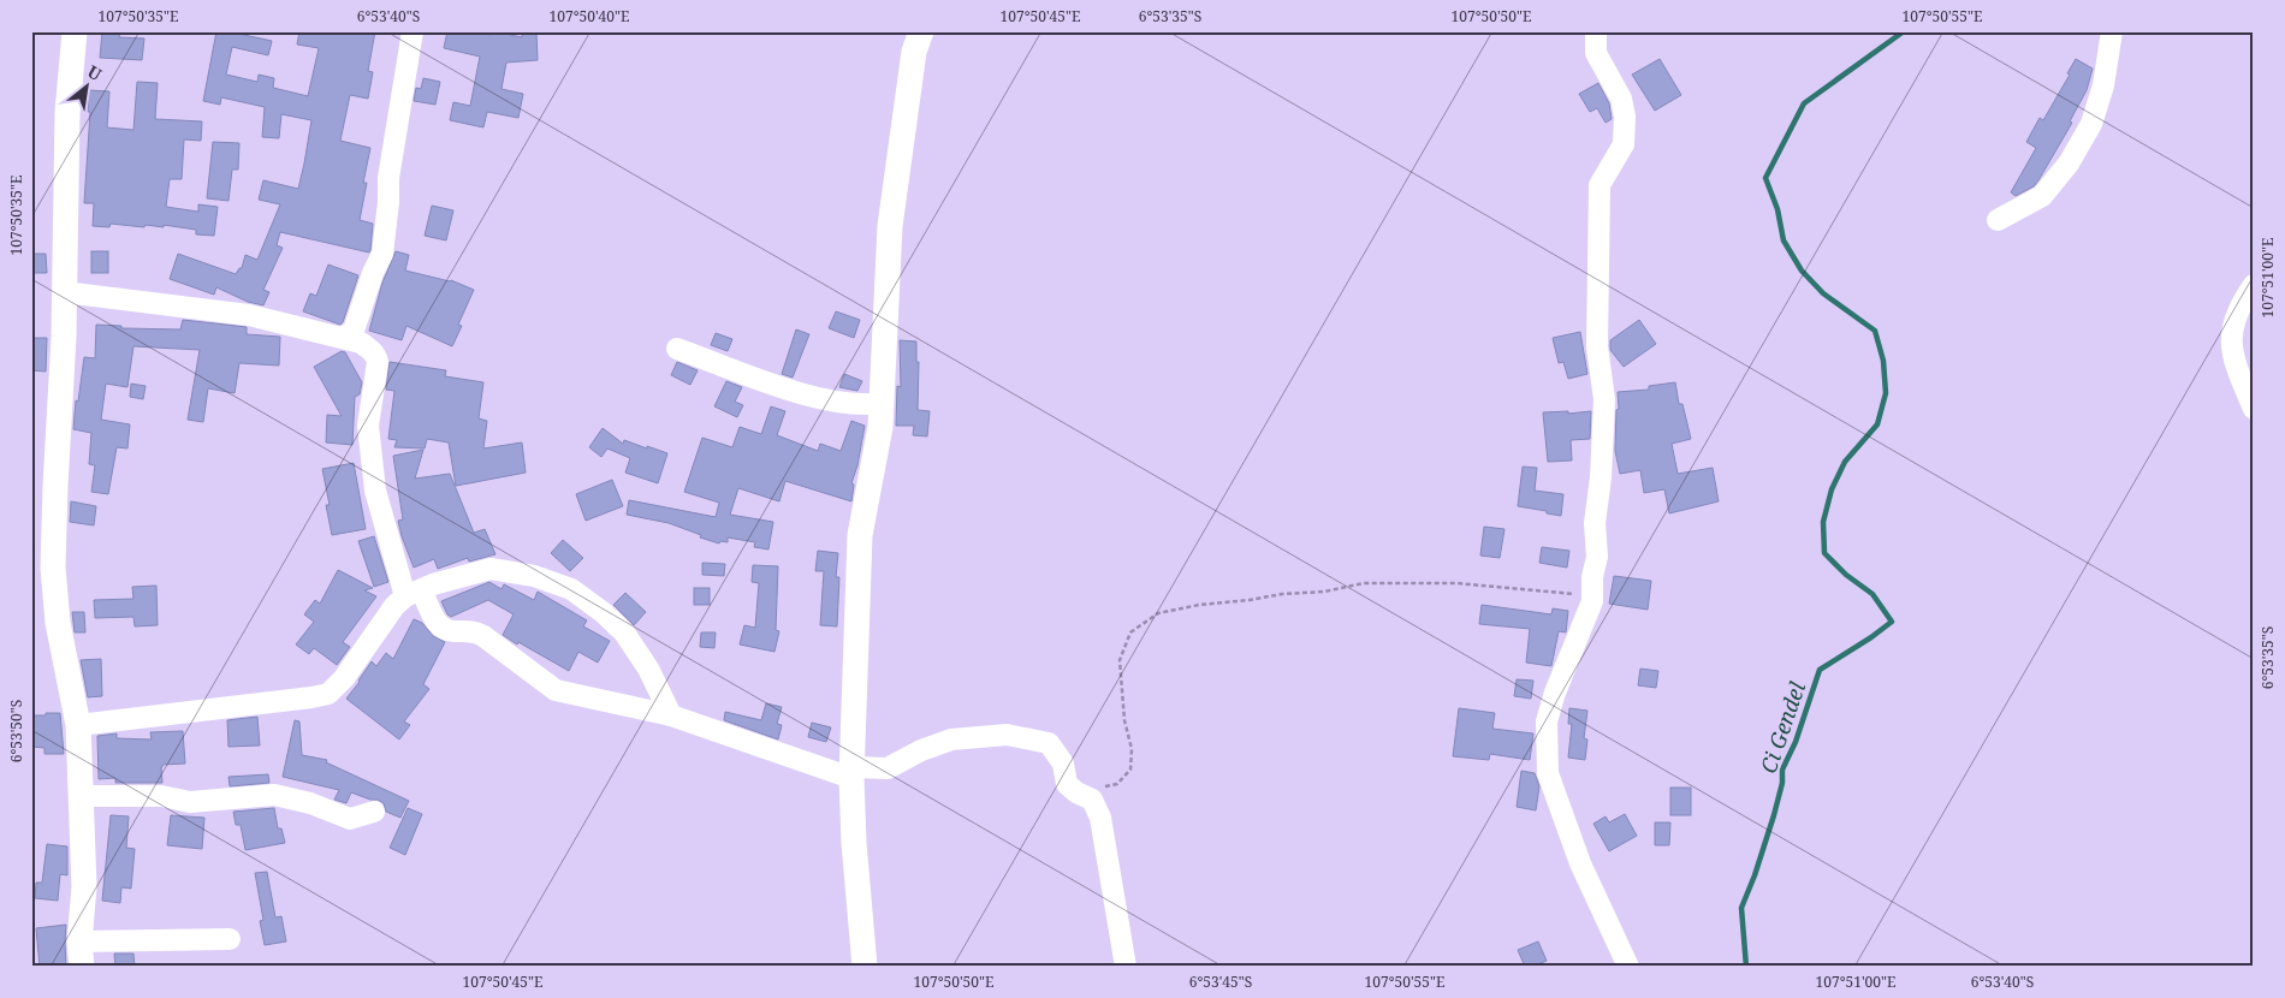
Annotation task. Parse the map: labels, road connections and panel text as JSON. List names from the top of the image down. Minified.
{"water":["Ci Gendel"],"north":"top right","coordinates":["107°50'35\"E","6°53'40\"S","107°50'40\"E","107°50'45\"E","6°53'35\"S","107°50'50\"E","107°50'55\"E","107°51'00\"E","6°53'50\"S","6°53'45\"S"]}
